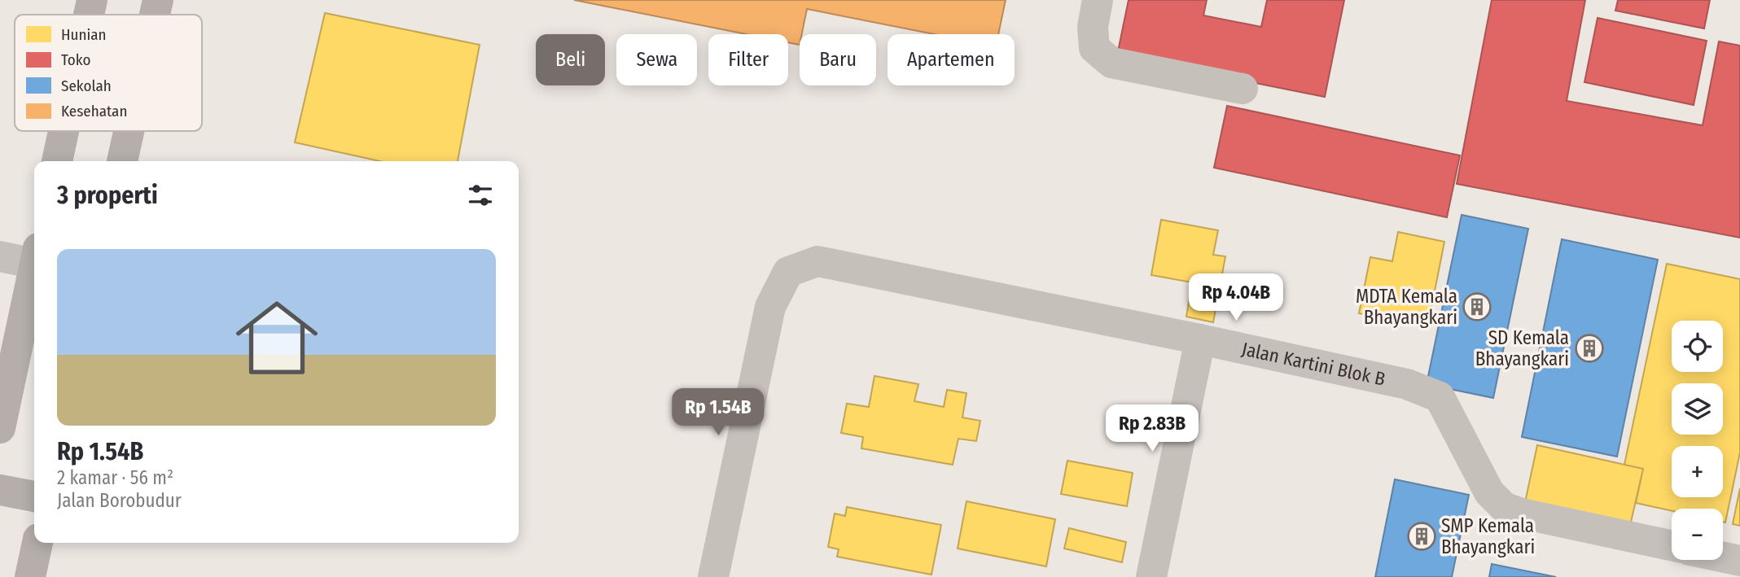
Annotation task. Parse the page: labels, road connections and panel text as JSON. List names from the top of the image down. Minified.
{"streets":{"street":["Jalan Kartini Blok B"]},"places":{"building":["MDTA Kemala Bhayangkari","SD Kemala Bhayangkari","SMP Kemala Bhayangkari"]},"legend":["Hunian","Toko","Sekolah","Kesehatan"],"page":{"chip":["Beli","Sewa","Filter","Baru","Apartemen"],"heading":"3 properti","list":[{"name":"Rp 1.54B","note":"2 kamar · 56 m² · Jalan Borobudur"}],"price":["Rp 4.04B","Rp 1.54B","Rp 2.83B"],"map_buttons":["+","−"]}}
